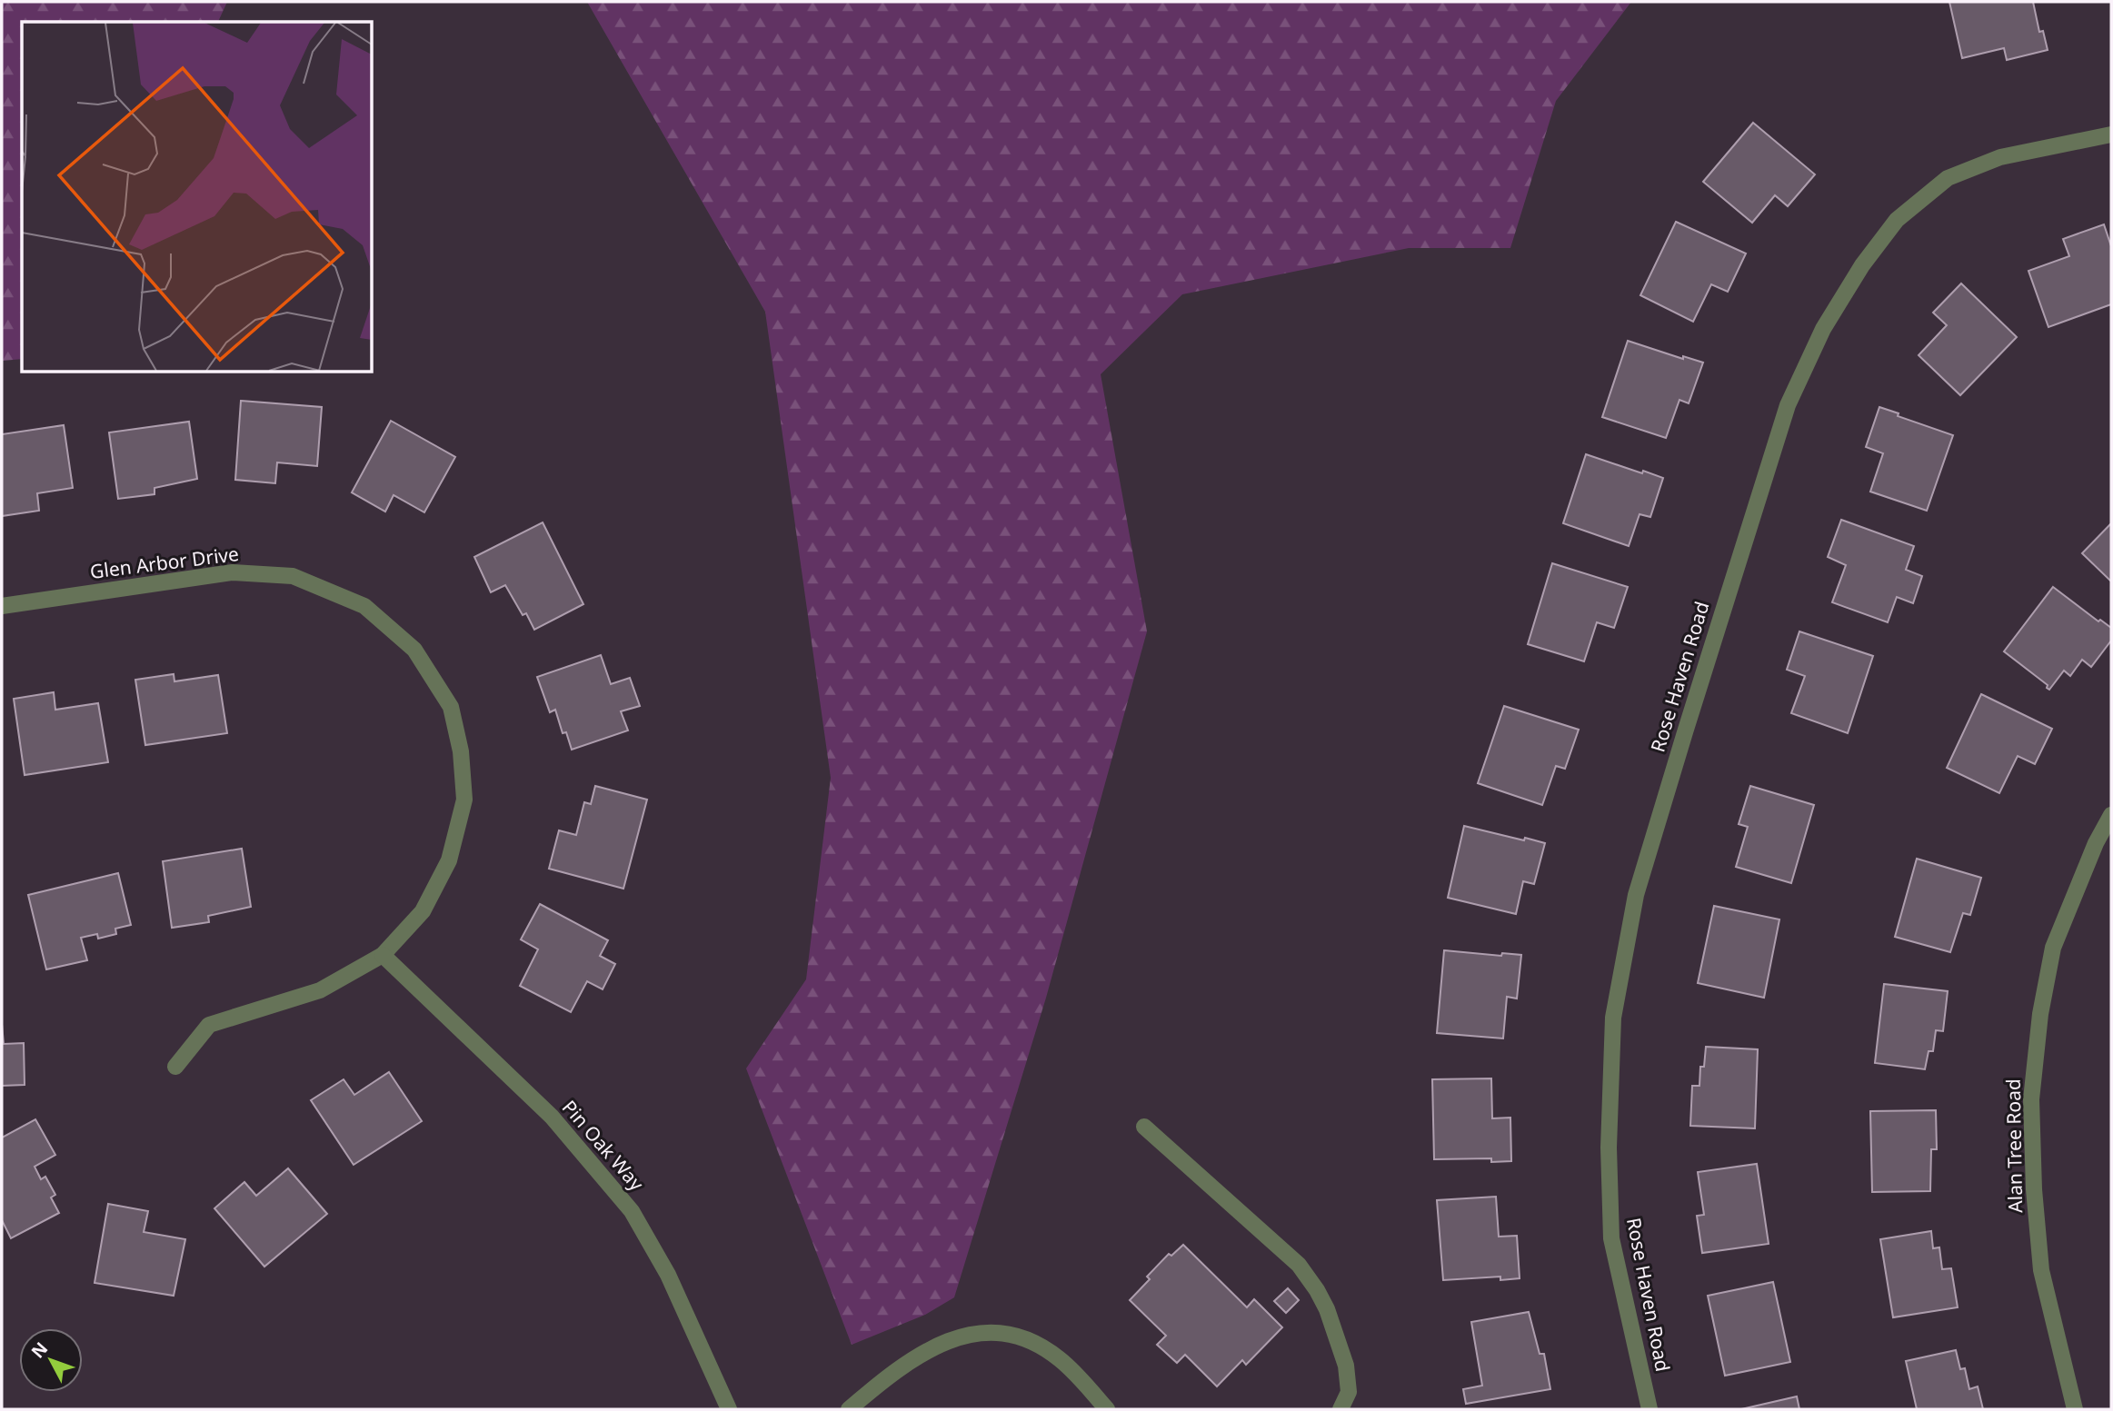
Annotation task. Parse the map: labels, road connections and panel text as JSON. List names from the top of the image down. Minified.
{"streets":{"street":["Glen Arbor Drive","Rose Haven Road","Pin Oak Way","Alan Tree Road"]},"crossings":[["Glen Arbor Drive","Pin Oak Way"]],"north":"top left"}
